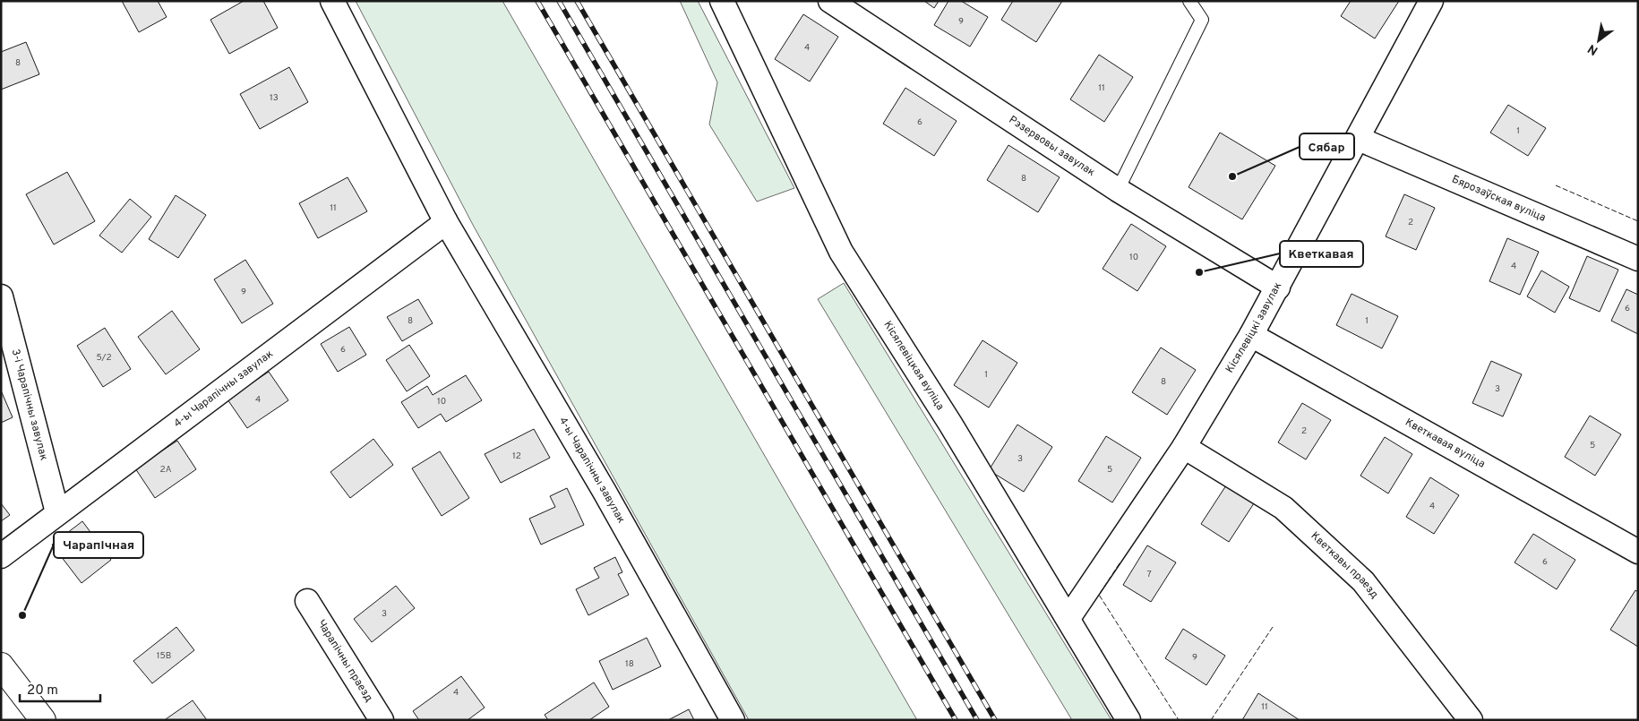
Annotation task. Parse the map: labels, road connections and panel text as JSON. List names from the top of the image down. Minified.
{"streets":{"street":["Рэзервовы завулак","Бярозаўская вуліца","Кісялевіцкі завулак","Кісялевіцкая вуліца","4-ы Чарапічны завулак","3-і Чарапічны завулак","Кветкавая вуліца","Кветкавы праезд","Чарапічны праезд"]},"crossings":[["Рэзервовы завулак","Кісялевіцкі завулак"],["Бярозаўская вуліца","Кісялевіцкі завулак"],["Кісялевіцкі завулак","Кісялевіцкая вуліца"],["Кісялевіцкі завулак","Кветкавая вуліца"],["Кісялевіцкі завулак","Кветкавы праезд"],["4-ы Чарапічны завулак","3-і Чарапічны завулак"]],"places":["Сябар","Кветкавая","Чарапічная"],"house_numbers":["9","4","8","11","13","6","1","8","11","2","10","4","9","6","8","1","6","5/2","1","8","3","4","10","2","5","12","3","2А","5","4","6","7","3","15В","9","18","4","11"],"scale_bar":"20 m","north":"bottom left"}
